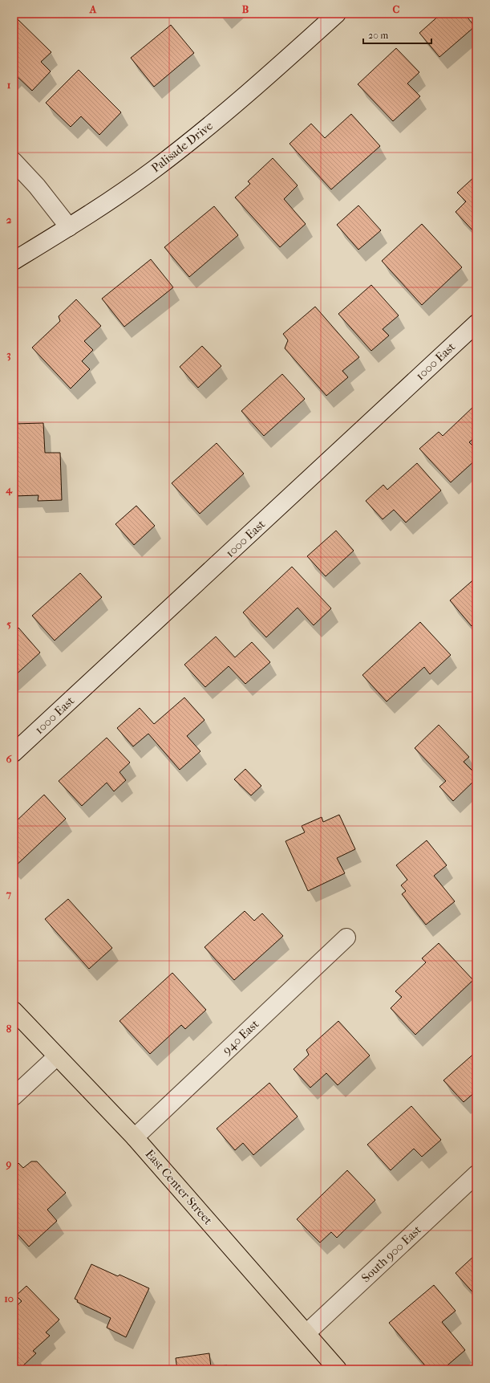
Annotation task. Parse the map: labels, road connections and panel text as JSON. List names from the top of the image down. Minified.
{"streets":{"main road":["East Center Street"],"street":["Palisade Drive","1000 East","940 East","South 900 East"]},"crossings":[["940 East","East Center Street"],["East Center Street","South 900 East"]],"scale_bar":"20 m","grid":{"columns":["A","B","C"],"rows":["1","2","3","4","5","6","7","8","9","10"]}}
